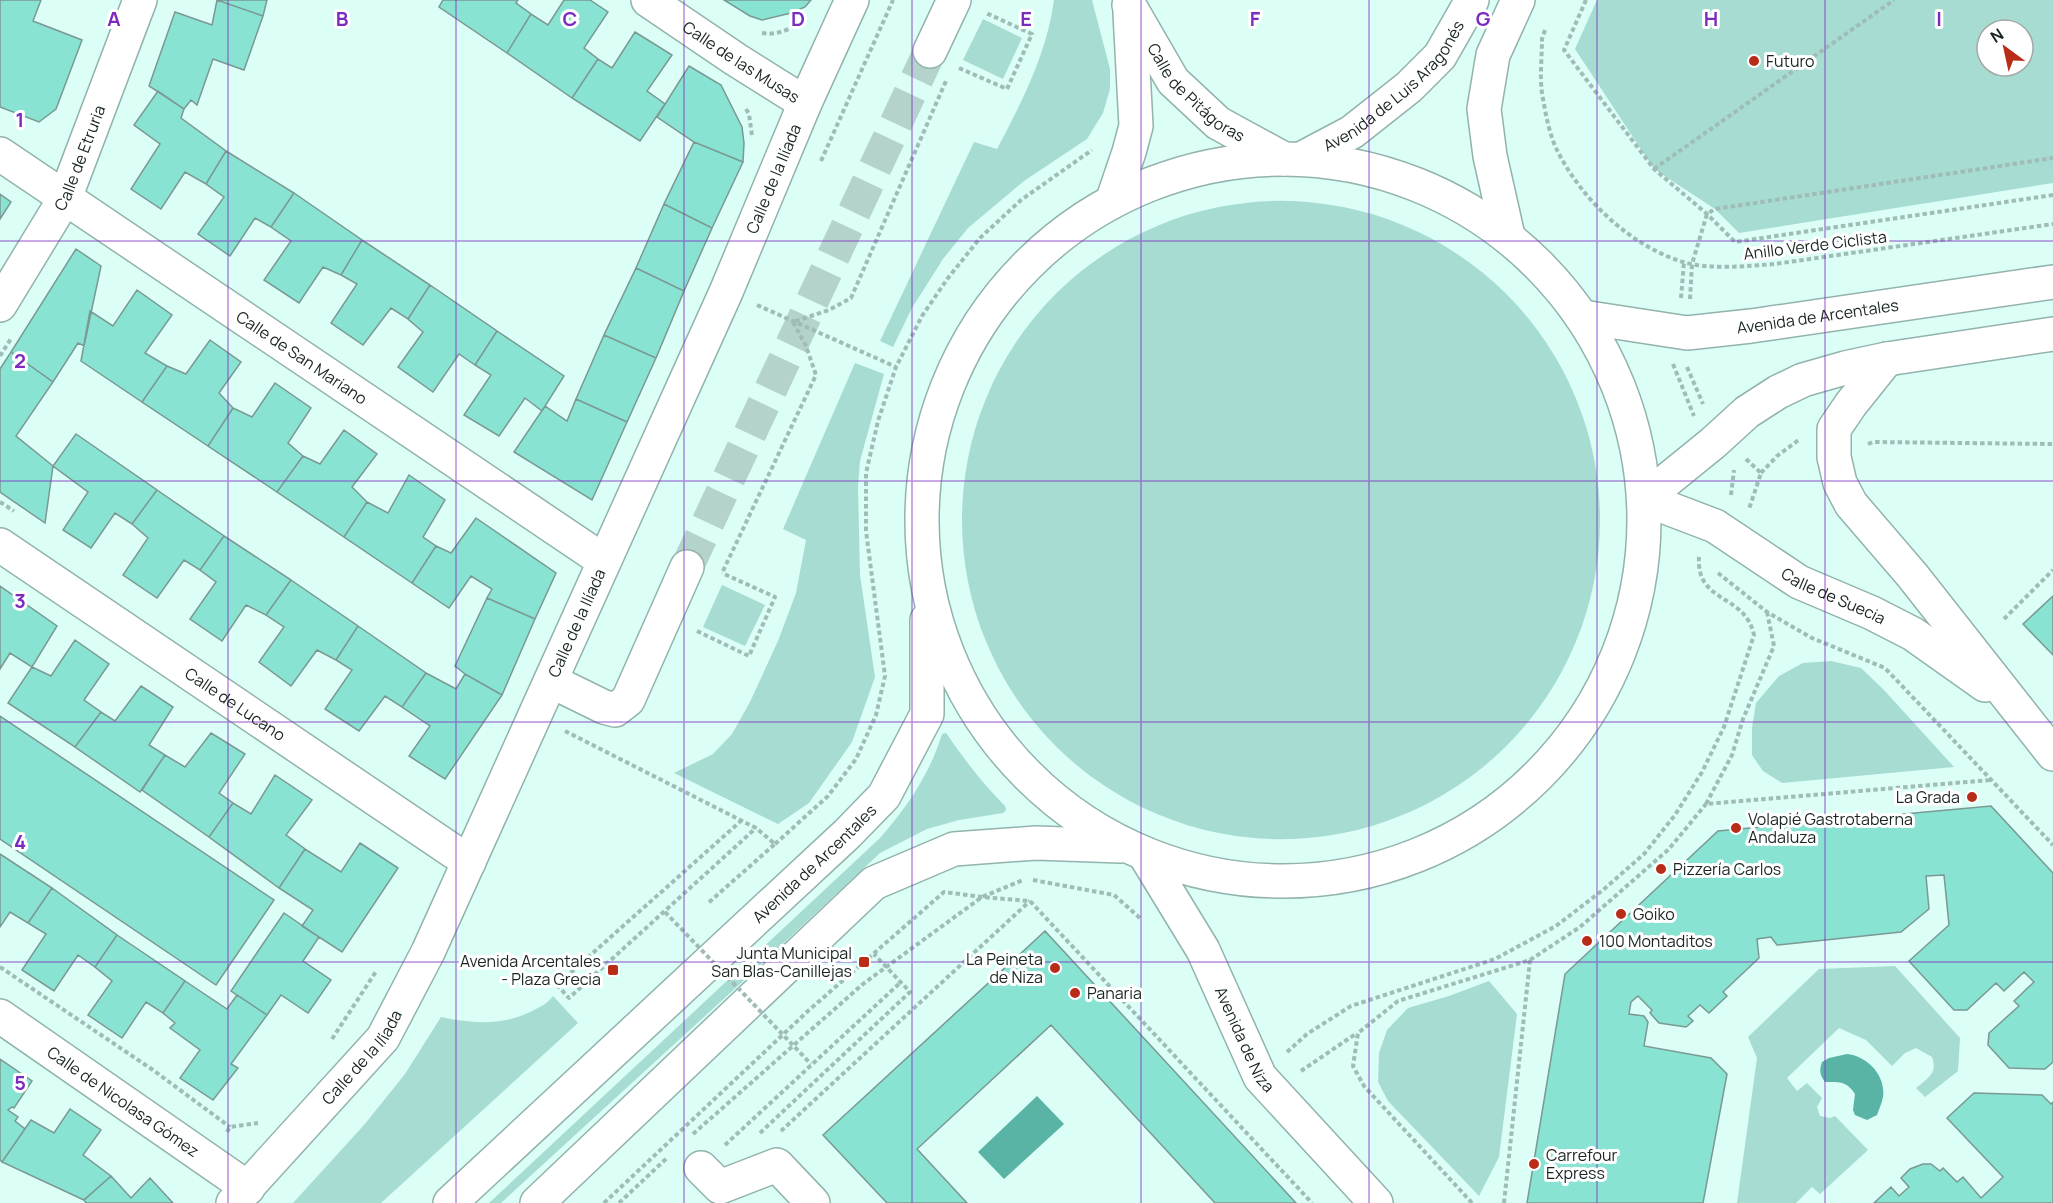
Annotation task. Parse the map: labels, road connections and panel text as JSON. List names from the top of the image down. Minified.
{"streets":{"street":["Calle de las Musas","Avenida de Luis Aragonés","Calle de Pitágoras","Calle de Etruria","Calle de la Ilíada","Avenida de Arcentales","Calle de San Mariano","Calle de Suecia","Calle de Lucano","Avenida de Niza","Calle de Nicolasa Gómez"],"path":["Anillo Verde Ciclista"]},"crossings":[["Calle de las Musas","Calle de la Ilíada"],["Avenida de Luis Aragonés","Calle de Pitágoras"],["Calle de Etruria","Calle de San Mariano"],["Calle de la Ilíada","Calle de San Mariano"],["Calle de la Ilíada","Calle de Lucano"],["Calle de la Ilíada","Calle de Nicolasa Gómez"]],"places":{"other":["Futuro","La Grada","Volapié Gastrotaberna Andaluza","Pizzería Carlos","Goiko","100 Montaditos","La Peineta de Niza","Panaria","Carrefour Express"],"transit":["Junta Municipal San Blas-Canillejas","Avenida Arcentales - Plaza Grecia"]},"north":"top left","grid":{"columns":["A","B","C","D","E","F","G","H","I"],"rows":["1","2","3","4","5"]}}
